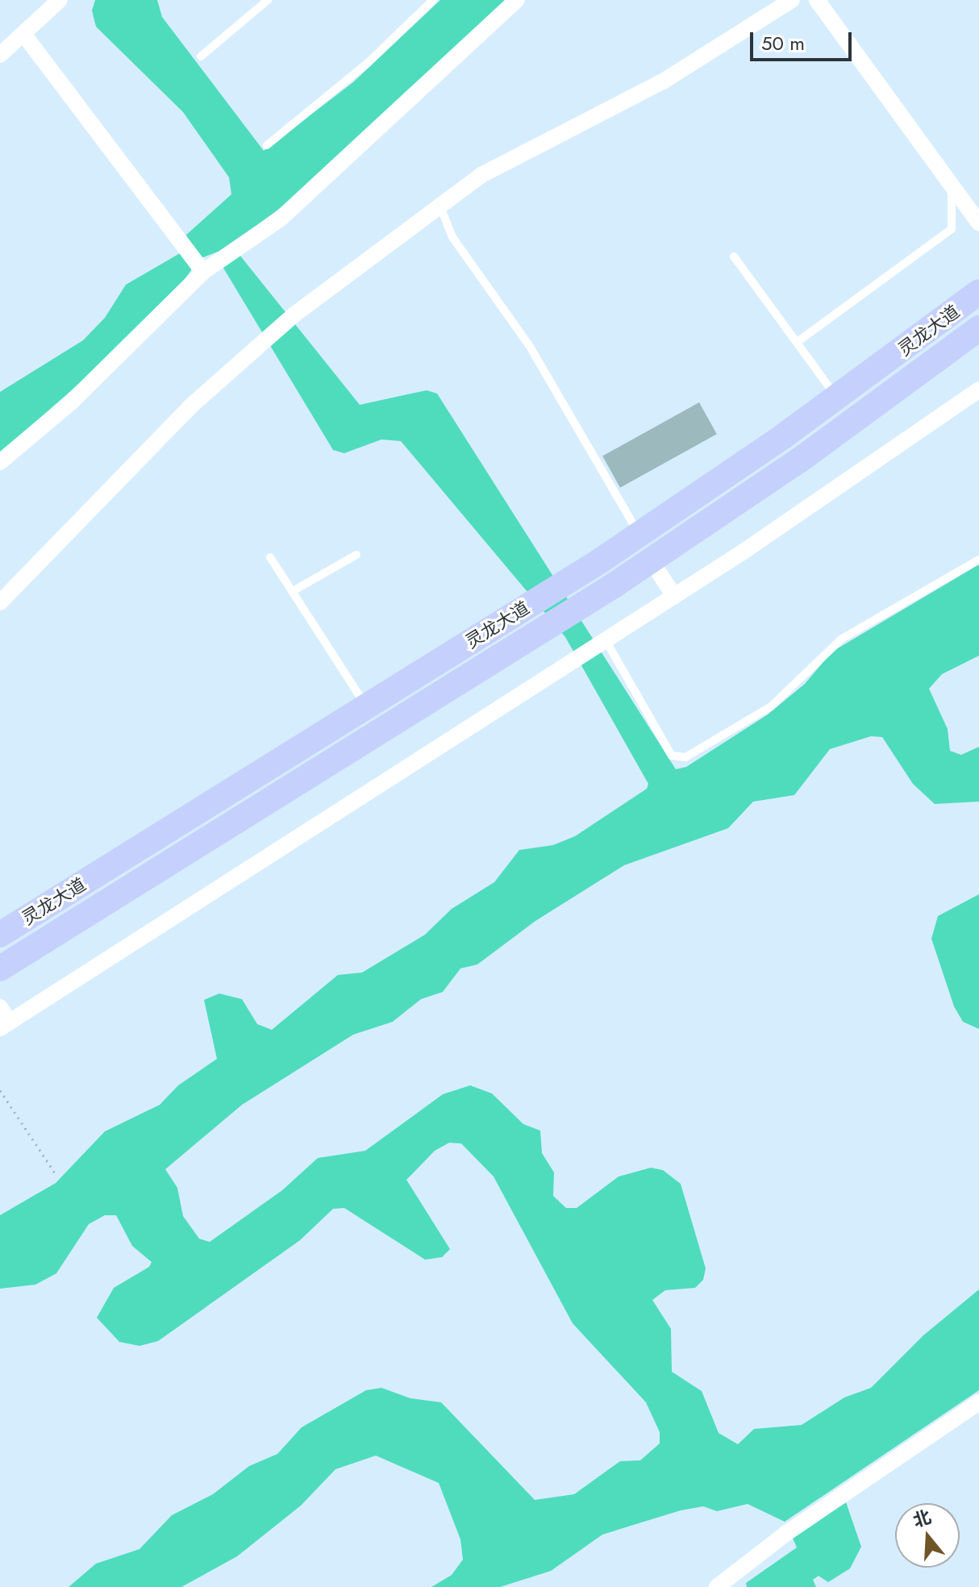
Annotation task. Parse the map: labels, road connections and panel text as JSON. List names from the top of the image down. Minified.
{"streets":{"main road":["灵龙大道"]},"scale_bar":"50 m","north":"top"}
